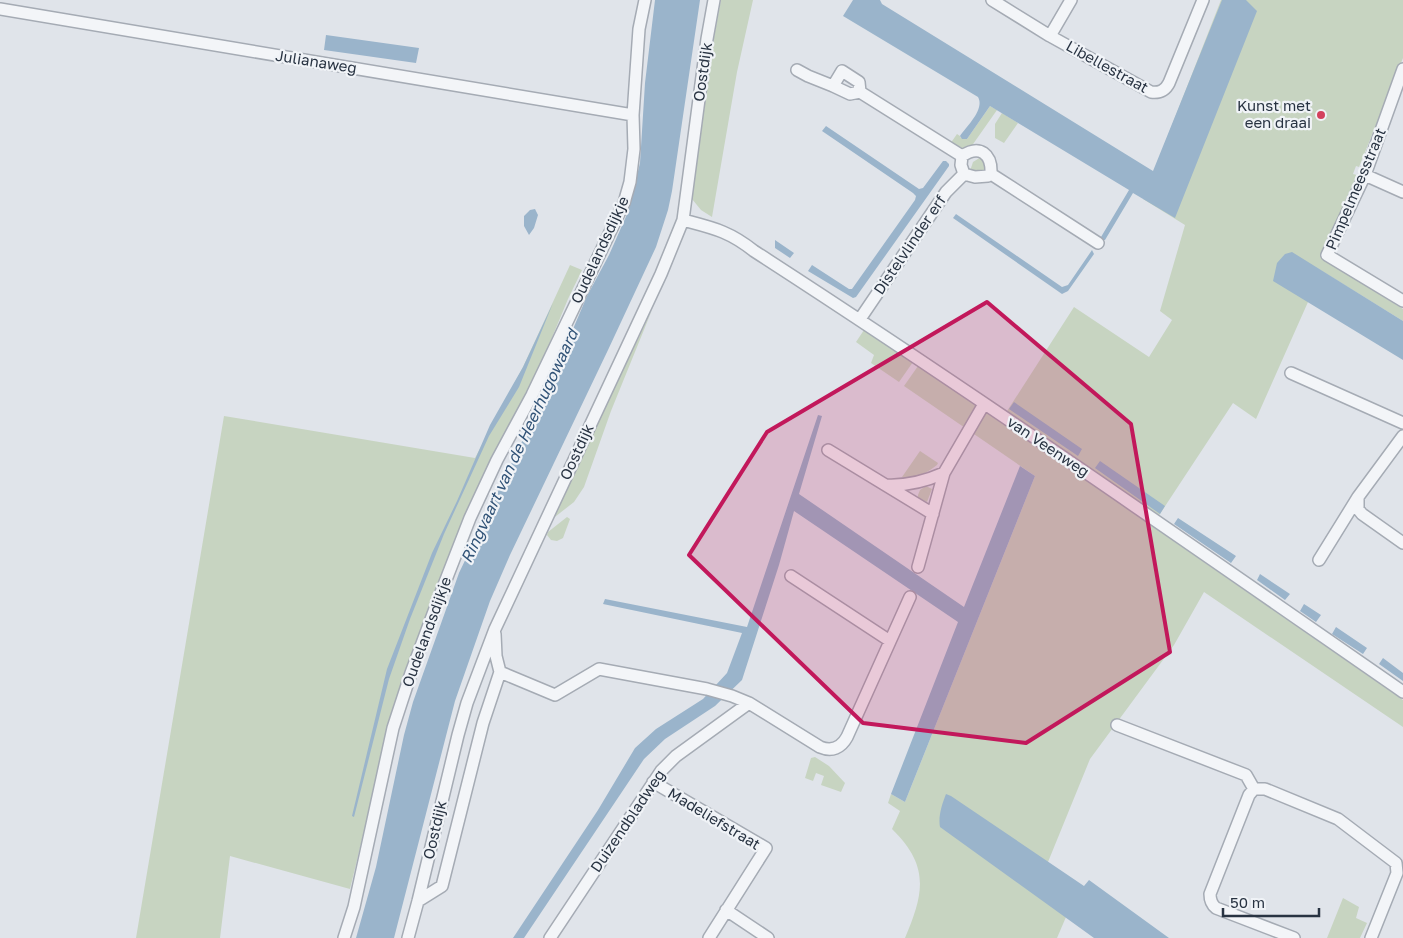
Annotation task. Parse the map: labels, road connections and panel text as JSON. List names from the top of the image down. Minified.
{"streets":{"street":["Julianaweg","Libellestraat","Oostdijk","Pimpelmeesstraat","Distelvlinder erf","Oudelandsdijkje","van Veenweg","Madeliefstraat","Duizendbladweg"]},"crossings":[["Julianaweg","Oudelandsdijkje"],["Oostdijk","van Veenweg"],["Distelvlinder erf","van Veenweg"],["Madeliefstraat","Duizendbladweg"]],"water":["Ringvaart van de Heerhugowaard"],"places":["Kunst met een draai"],"scale_bar":"50 m"}
